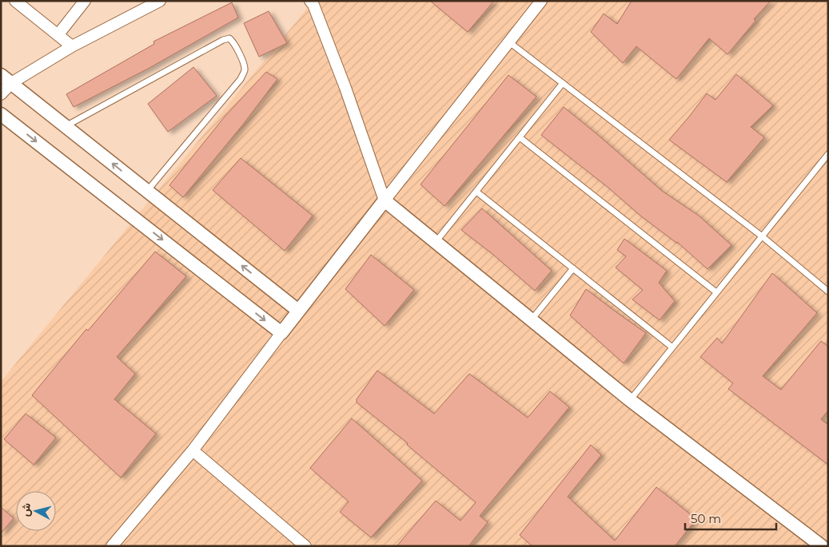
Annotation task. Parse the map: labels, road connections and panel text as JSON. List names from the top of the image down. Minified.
{"scale_bar":"50 m","north":"left"}
